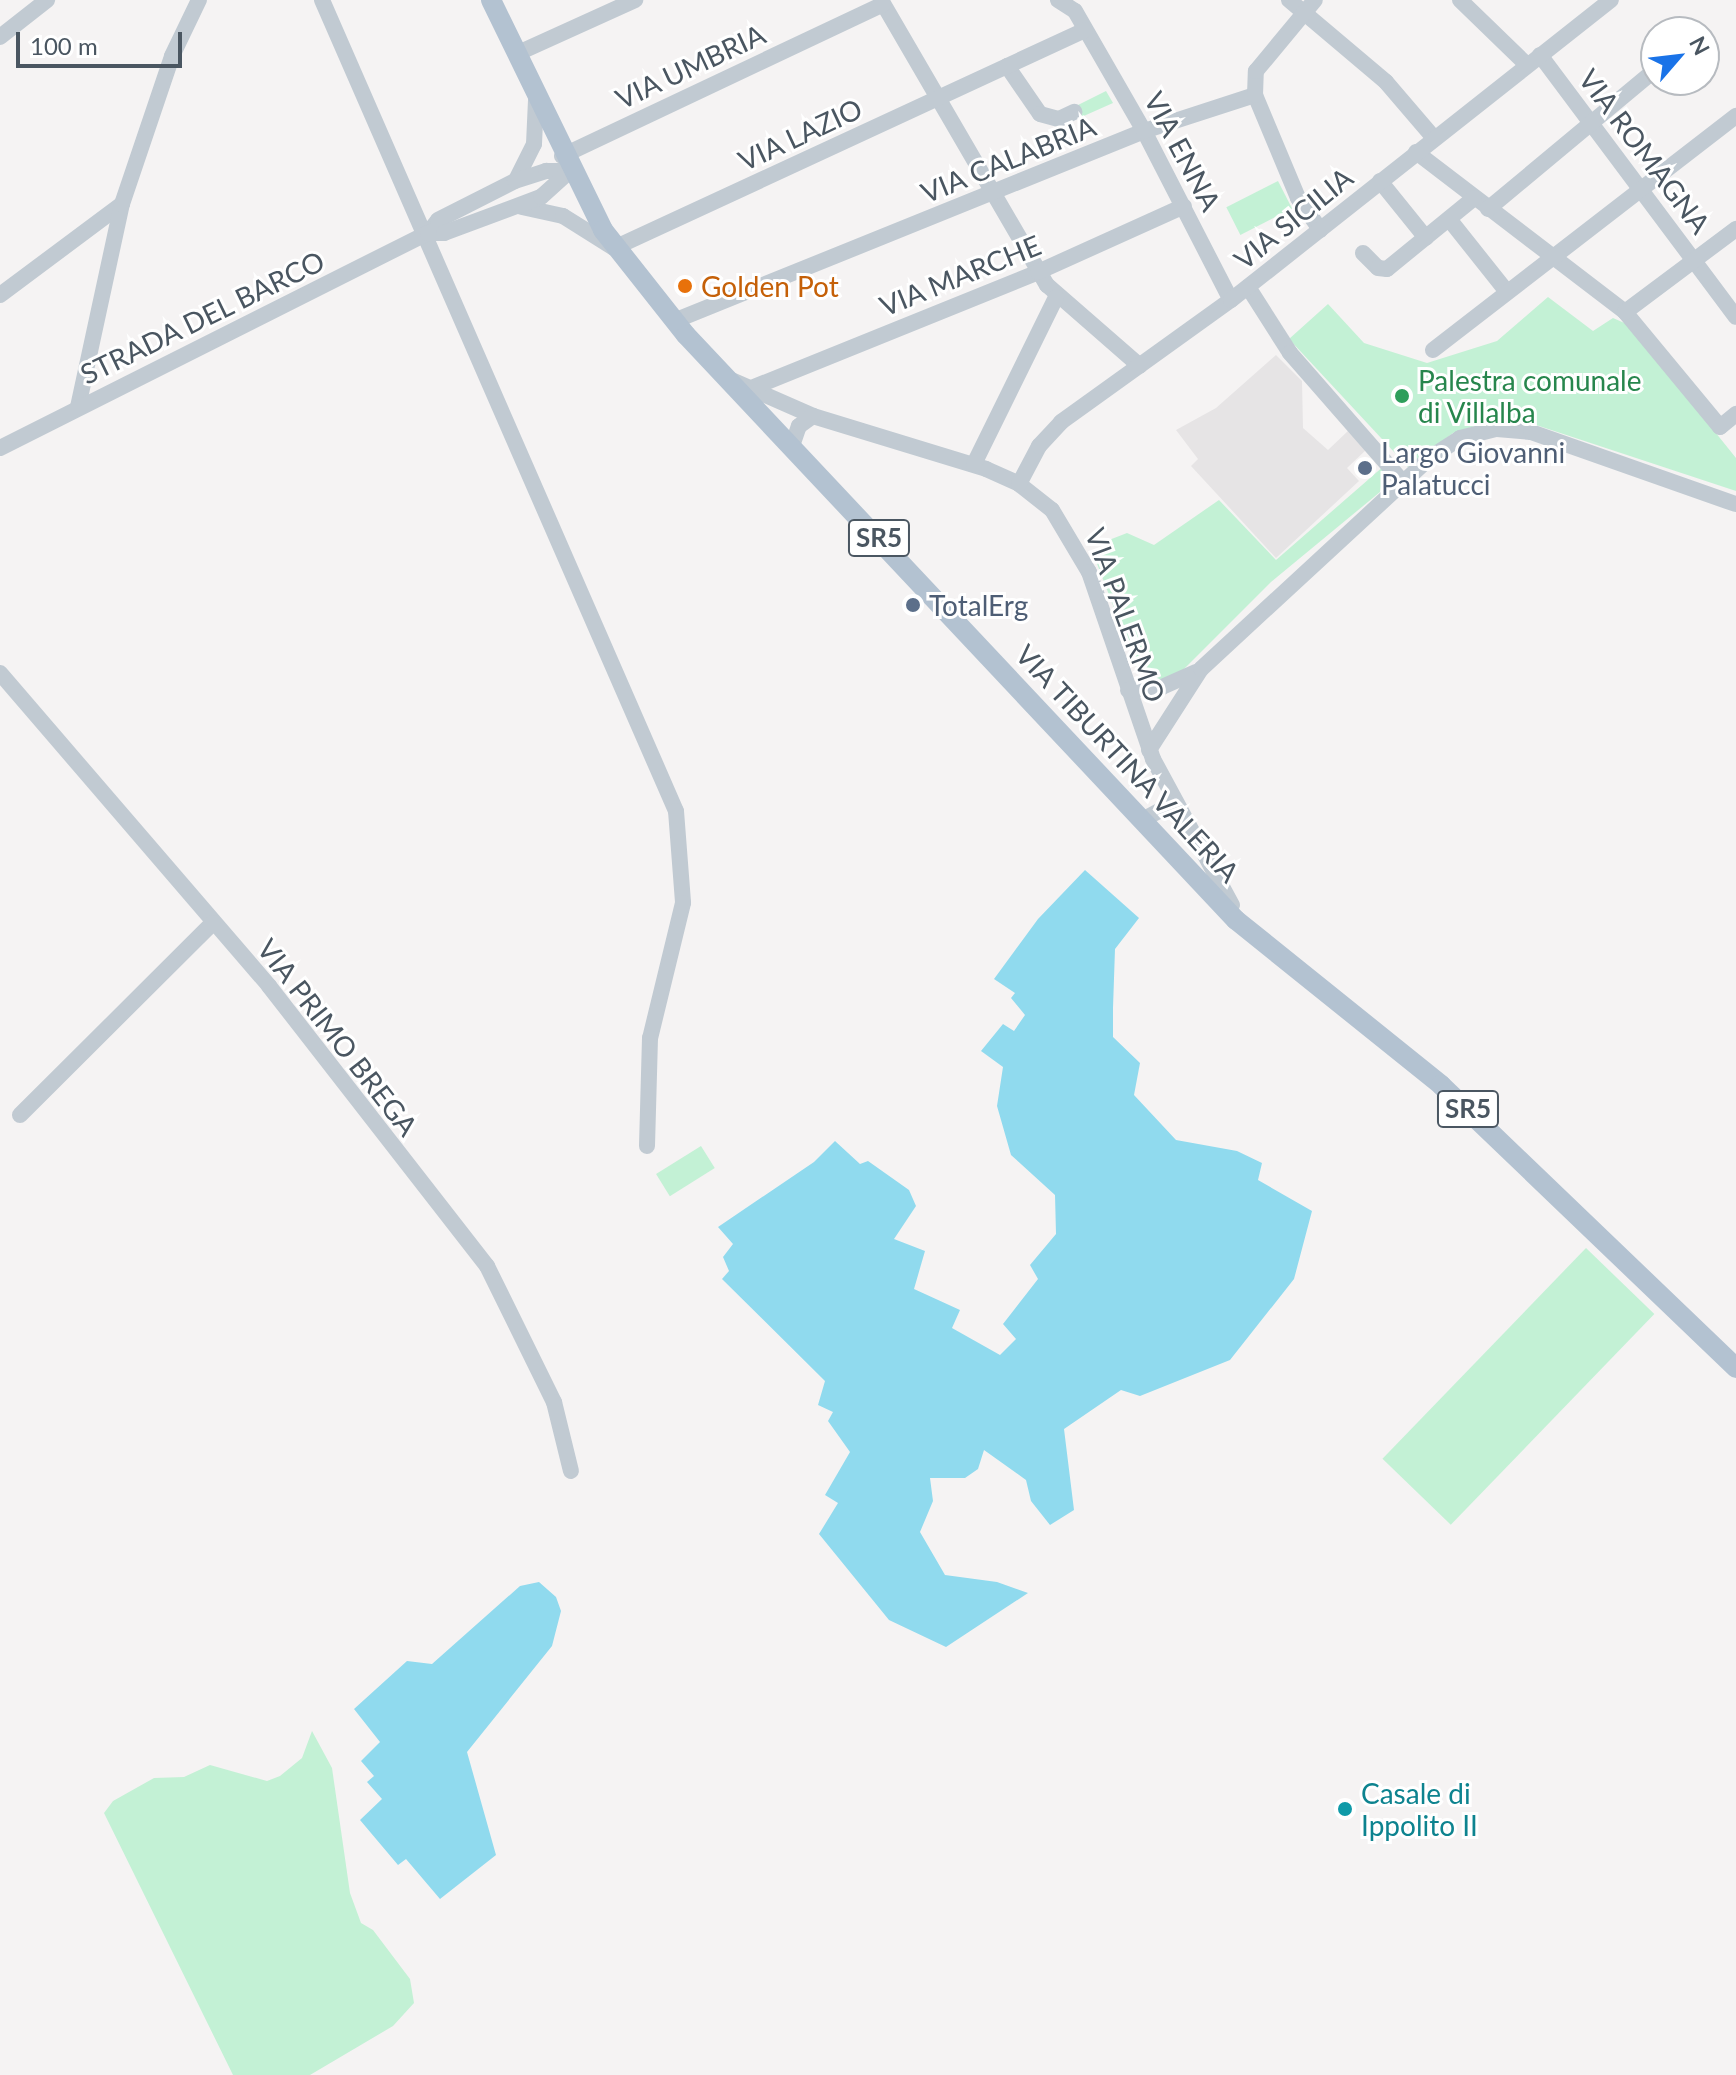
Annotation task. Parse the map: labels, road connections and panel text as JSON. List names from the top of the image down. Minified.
{"streets":{"main road":["SR5","VIA TIBURTINA VALERIA"],"street":["VIA UMBRIA","VIA LAZIO","VIA ENNA","VIA ROMAGNA","VIA CALABRIA","VIA SICILIA","VIA MARCHE","STRADA DEL BARCO","VIA PALERMO","VIA PRIMO BREGA"]},"crossings":[["VIA UMBRIA","STRADA DEL BARCO"],["VIA UMBRIA","VIA TIBURTINA VALERIA"],["VIA LAZIO","VIA ENNA"],["VIA LAZIO","VIA TIBURTINA VALERIA"],["VIA ENNA","VIA CALABRIA"],["VIA ENNA","VIA SICILIA"],["VIA ENNA","VIA MARCHE"],["VIA ROMAGNA","VIA SICILIA"],["VIA CALABRIA","VIA TIBURTINA VALERIA"],["VIA SICILIA","VIA PALERMO"],["VIA MARCHE","VIA PALERMO"],["STRADA DEL BARCO","VIA TIBURTINA VALERIA"],["VIA PALERMO","VIA TIBURTINA VALERIA"]],"places":["Golden Pot","Palestra comunale di Villalba","Largo Giovanni Palatucci","TotalErg","Casale di Ippolito II"],"scale_bar":"100 m","north":"top right"}
